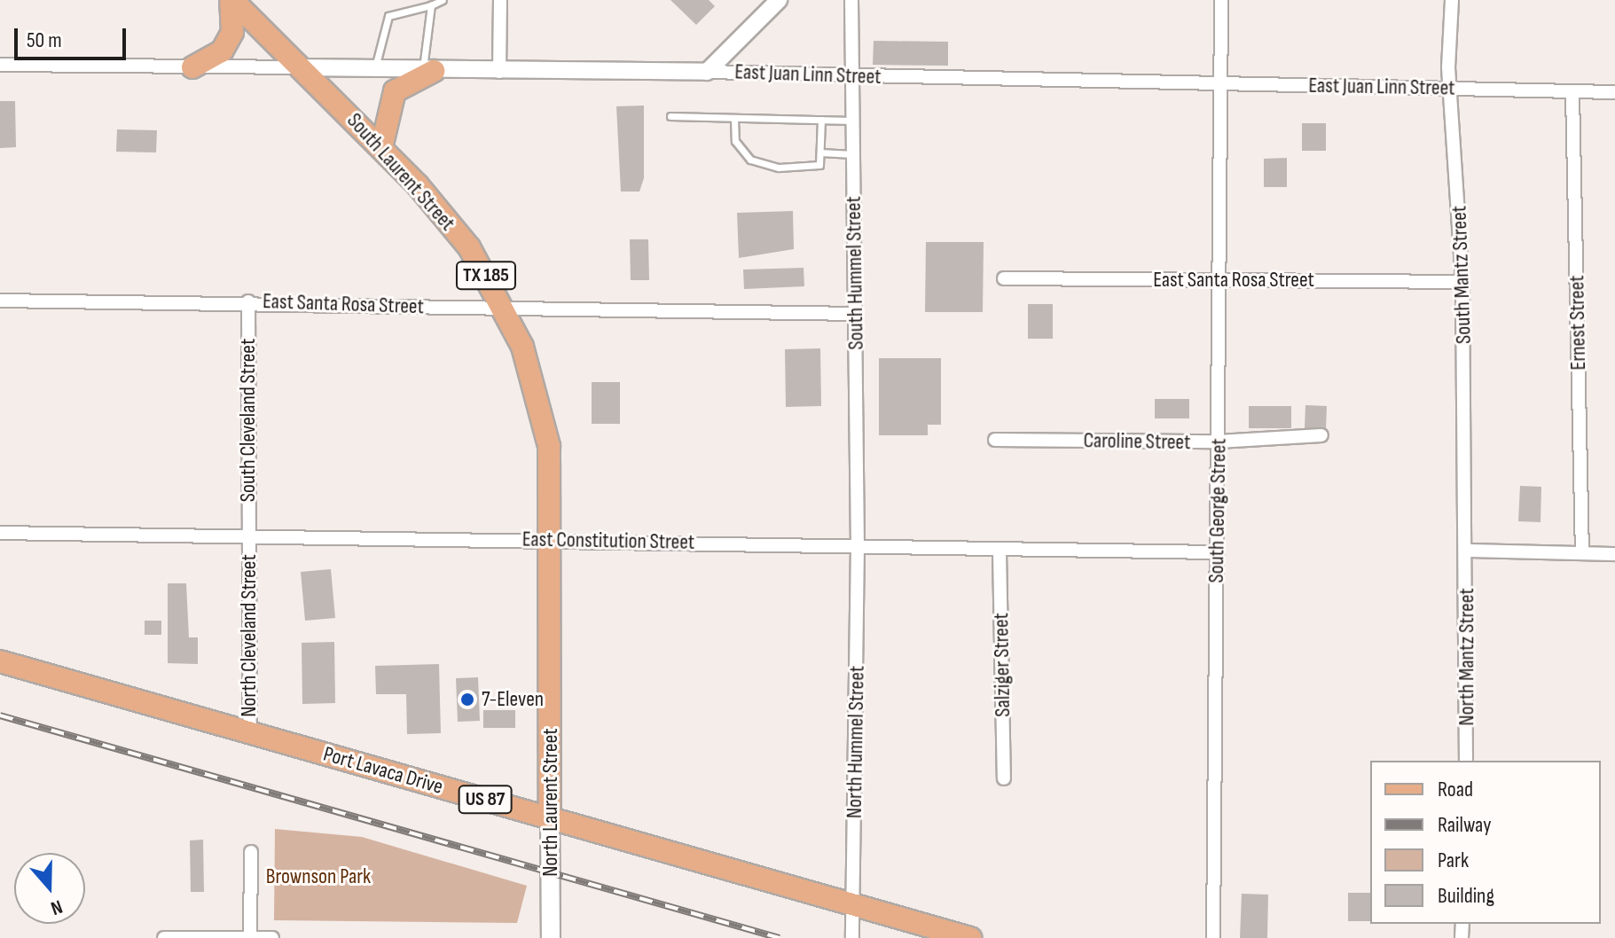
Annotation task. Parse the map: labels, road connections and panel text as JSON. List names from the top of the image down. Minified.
{"streets":{"main road":["South Laurent Street","TX 185","Port Lavaca Drive","US 87","North Laurent Street"],"street":["East Juan Linn Street","South Hummel Street","South Mantz Street","East Santa Rosa Street","Ernest Street","South Cleveland Street","Caroline Street","South George Street","East Constitution Street","North Cleveland Street","North Mantz Street","Salziger Street","North Hummel Street"]},"crossings":[["East Juan Linn Street","South Laurent Street"],["East Juan Linn Street","South Hummel Street"],["East Juan Linn Street","South Mantz Street"],["East Juan Linn Street","Ernest Street"],["East Juan Linn Street","South George Street"],["South Laurent Street","East Santa Rosa Street"],["South Laurent Street","East Constitution Street"],["South Laurent Street","North Laurent Street"],["South Hummel Street","East Santa Rosa Street"],["South Hummel Street","East Constitution Street"],["South Hummel Street","North Hummel Street"],["South Mantz Street","East Santa Rosa Street"],["South Mantz Street","North Mantz Street"],["East Santa Rosa Street","South Cleveland Street"],["East Santa Rosa Street","South George Street"],["South Cleveland Street","East Constitution Street"],["South Cleveland Street","North Cleveland Street"],["Caroline Street","South George Street"],["South George Street","East Constitution Street"],["East Constitution Street","North Cleveland Street"],["East Constitution Street","Salziger Street"],["East Constitution Street","North Hummel Street"],["East Constitution Street","North Laurent Street"],["North Cleveland Street","Port Lavaca Drive"],["North Hummel Street","Port Lavaca Drive"],["Port Lavaca Drive","North Laurent Street"]],"parks":["Brownson Park"],"places":["7-Eleven"],"legend":["Road","Railway","Park","Building"],"scale_bar":"50 m","north":"bottom"}
